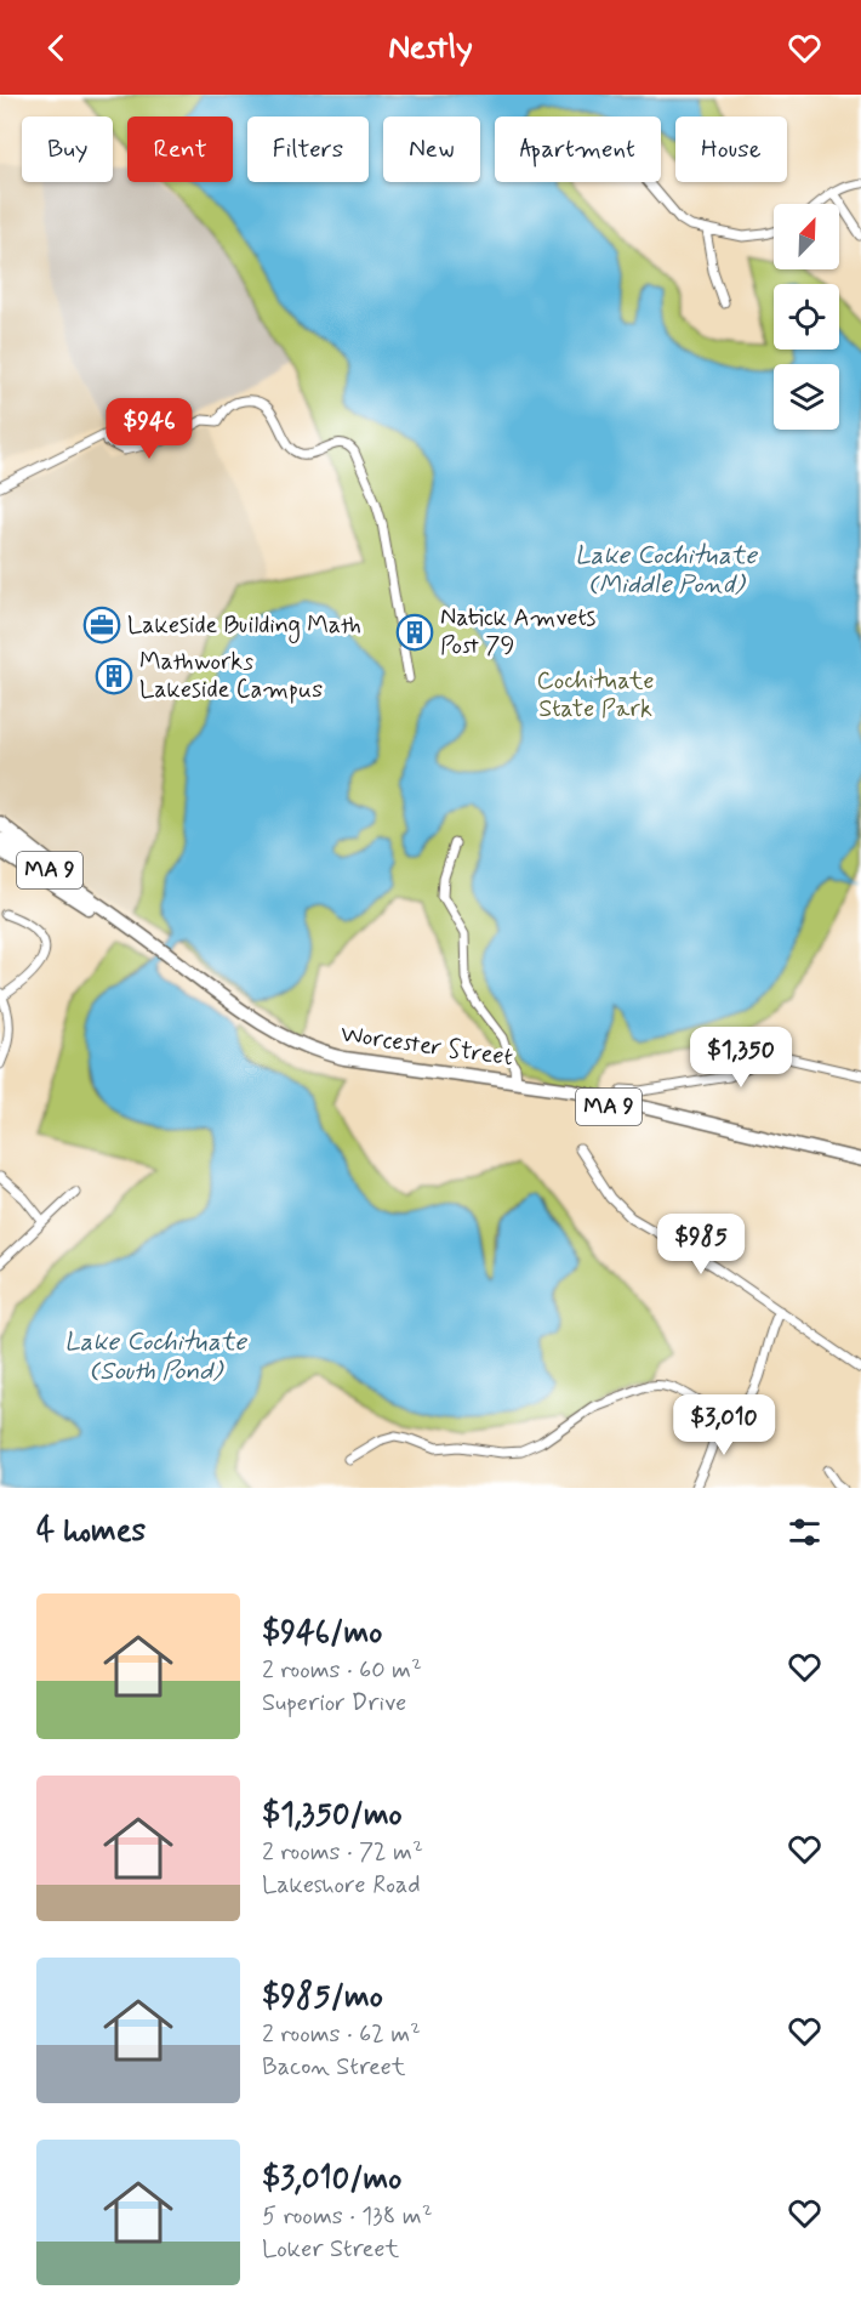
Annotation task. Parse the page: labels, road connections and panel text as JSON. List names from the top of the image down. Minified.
{"streets":{"highway":["MA 9","Worcester Street"]},"water":["Lake Cochituate (Middle Pond)","Lake Cochituate (South Pond)"],"parks":["Cochituate State Park"],"places":{"office":["Lakeside Building Math"],"building":["Natick Amvets Post 79","Mathworks Lakeside Campus"]},"north":"top right","page":{"header":"Nestly","chip":["Buy","Rent","Filters","New","Apartment","House"],"price":["$946","$1,350","$985","$3,010"],"heading":"4 homes","list":[{"name":"$946/mo","note":"2 rooms · 60 m² · Superior Drive"},{"name":"$1,350/mo","note":"2 rooms · 72 m² · Lakeshore Road"},{"name":"$985/mo","note":"2 rooms · 62 m² · Bacon Street"},{"name":"$3,010/mo","note":"5 rooms · 138 m² · Loker Street"}]}}
